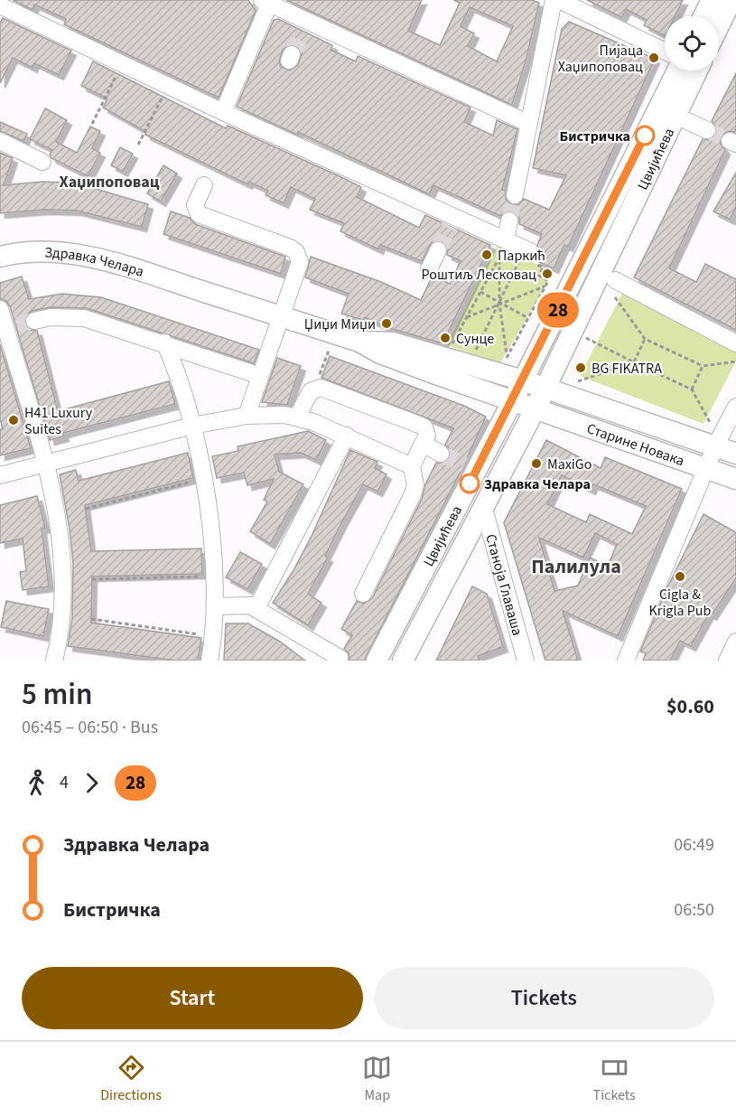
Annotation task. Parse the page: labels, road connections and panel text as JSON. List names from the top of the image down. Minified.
{"streets":{"main road":["Цвијићева","Здравка Челара","Старине Новака"],"street":["Станоја Главаша"]},"crossings":[["Цвијићева","Здравка Челара"],["Цвијићева","Старине Новака"],["Цвијићева","Станоја Главаша"],["Здравка Челара","Старине Новака"]],"districts":["Хаџипоповац","Палилула"],"places":["Пијаца Хаџипоповац","Бистричка","Паркић","Роштиљ Лесковац","Џиџи Миџи","Сунце","BG FIKATRA","H41 Luxury Suites","MaxiGo","Здравка Челара","Cigla & Krigla Pub"],"lines":["bus line 28"],"page":{"on_map":"28","heading":["5 min","06:45 – 06:50 · Bus","$0.60"],"legs":["4","28"],"list":[{"name":"Здравка Челара","value":"06:49"},{"name":"Бистричка","value":"06:50"}],"buttons":["Start","Tickets"],"tabs":["Directions","Map","Tickets"]}}
